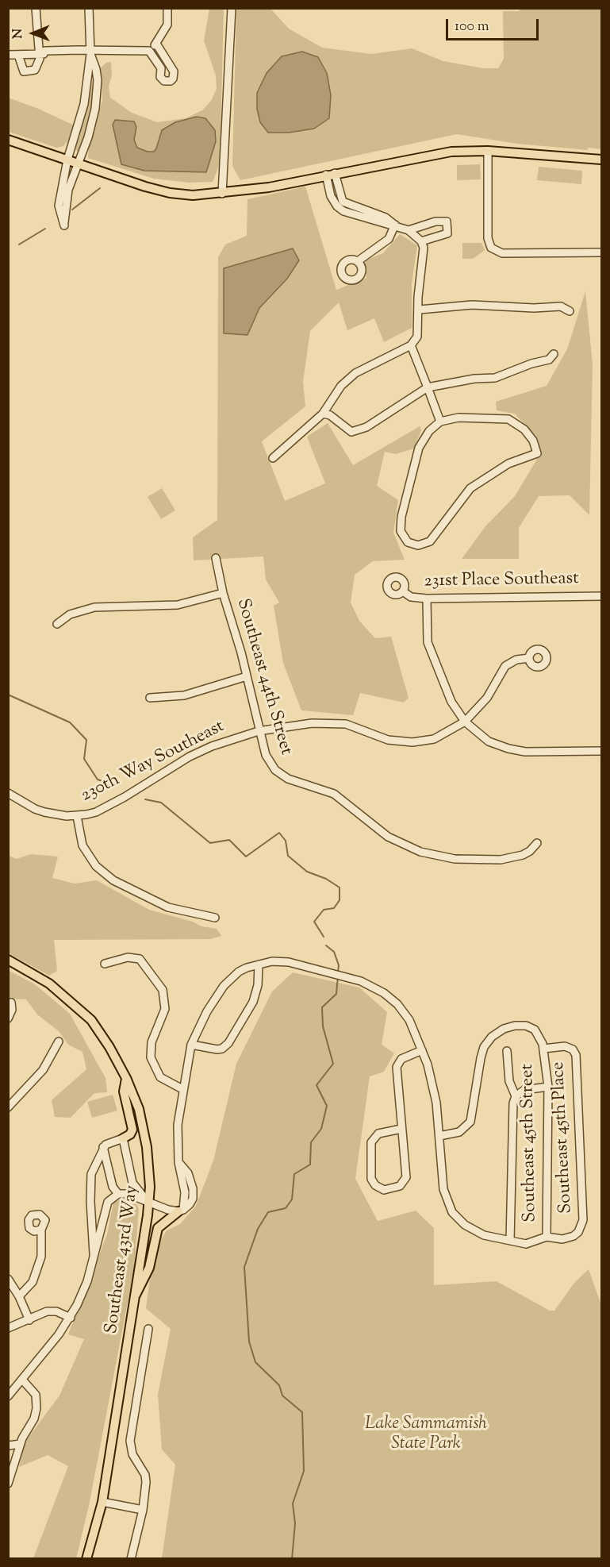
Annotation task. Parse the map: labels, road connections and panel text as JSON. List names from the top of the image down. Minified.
{"streets":{"main road":["Southeast 43rd Way"],"street":["231st Place Southeast","Southeast 44th Street","230th Way Southeast","Southeast 45th Place","Southeast 45th Street"]},"crossings":[["Southeast 44th Street","230th Way Southeast"],["Southeast 45th Place","Southeast 45th Street"]],"parks":["Lake Sammamish State Park"],"scale_bar":"100 m","north":"left"}
